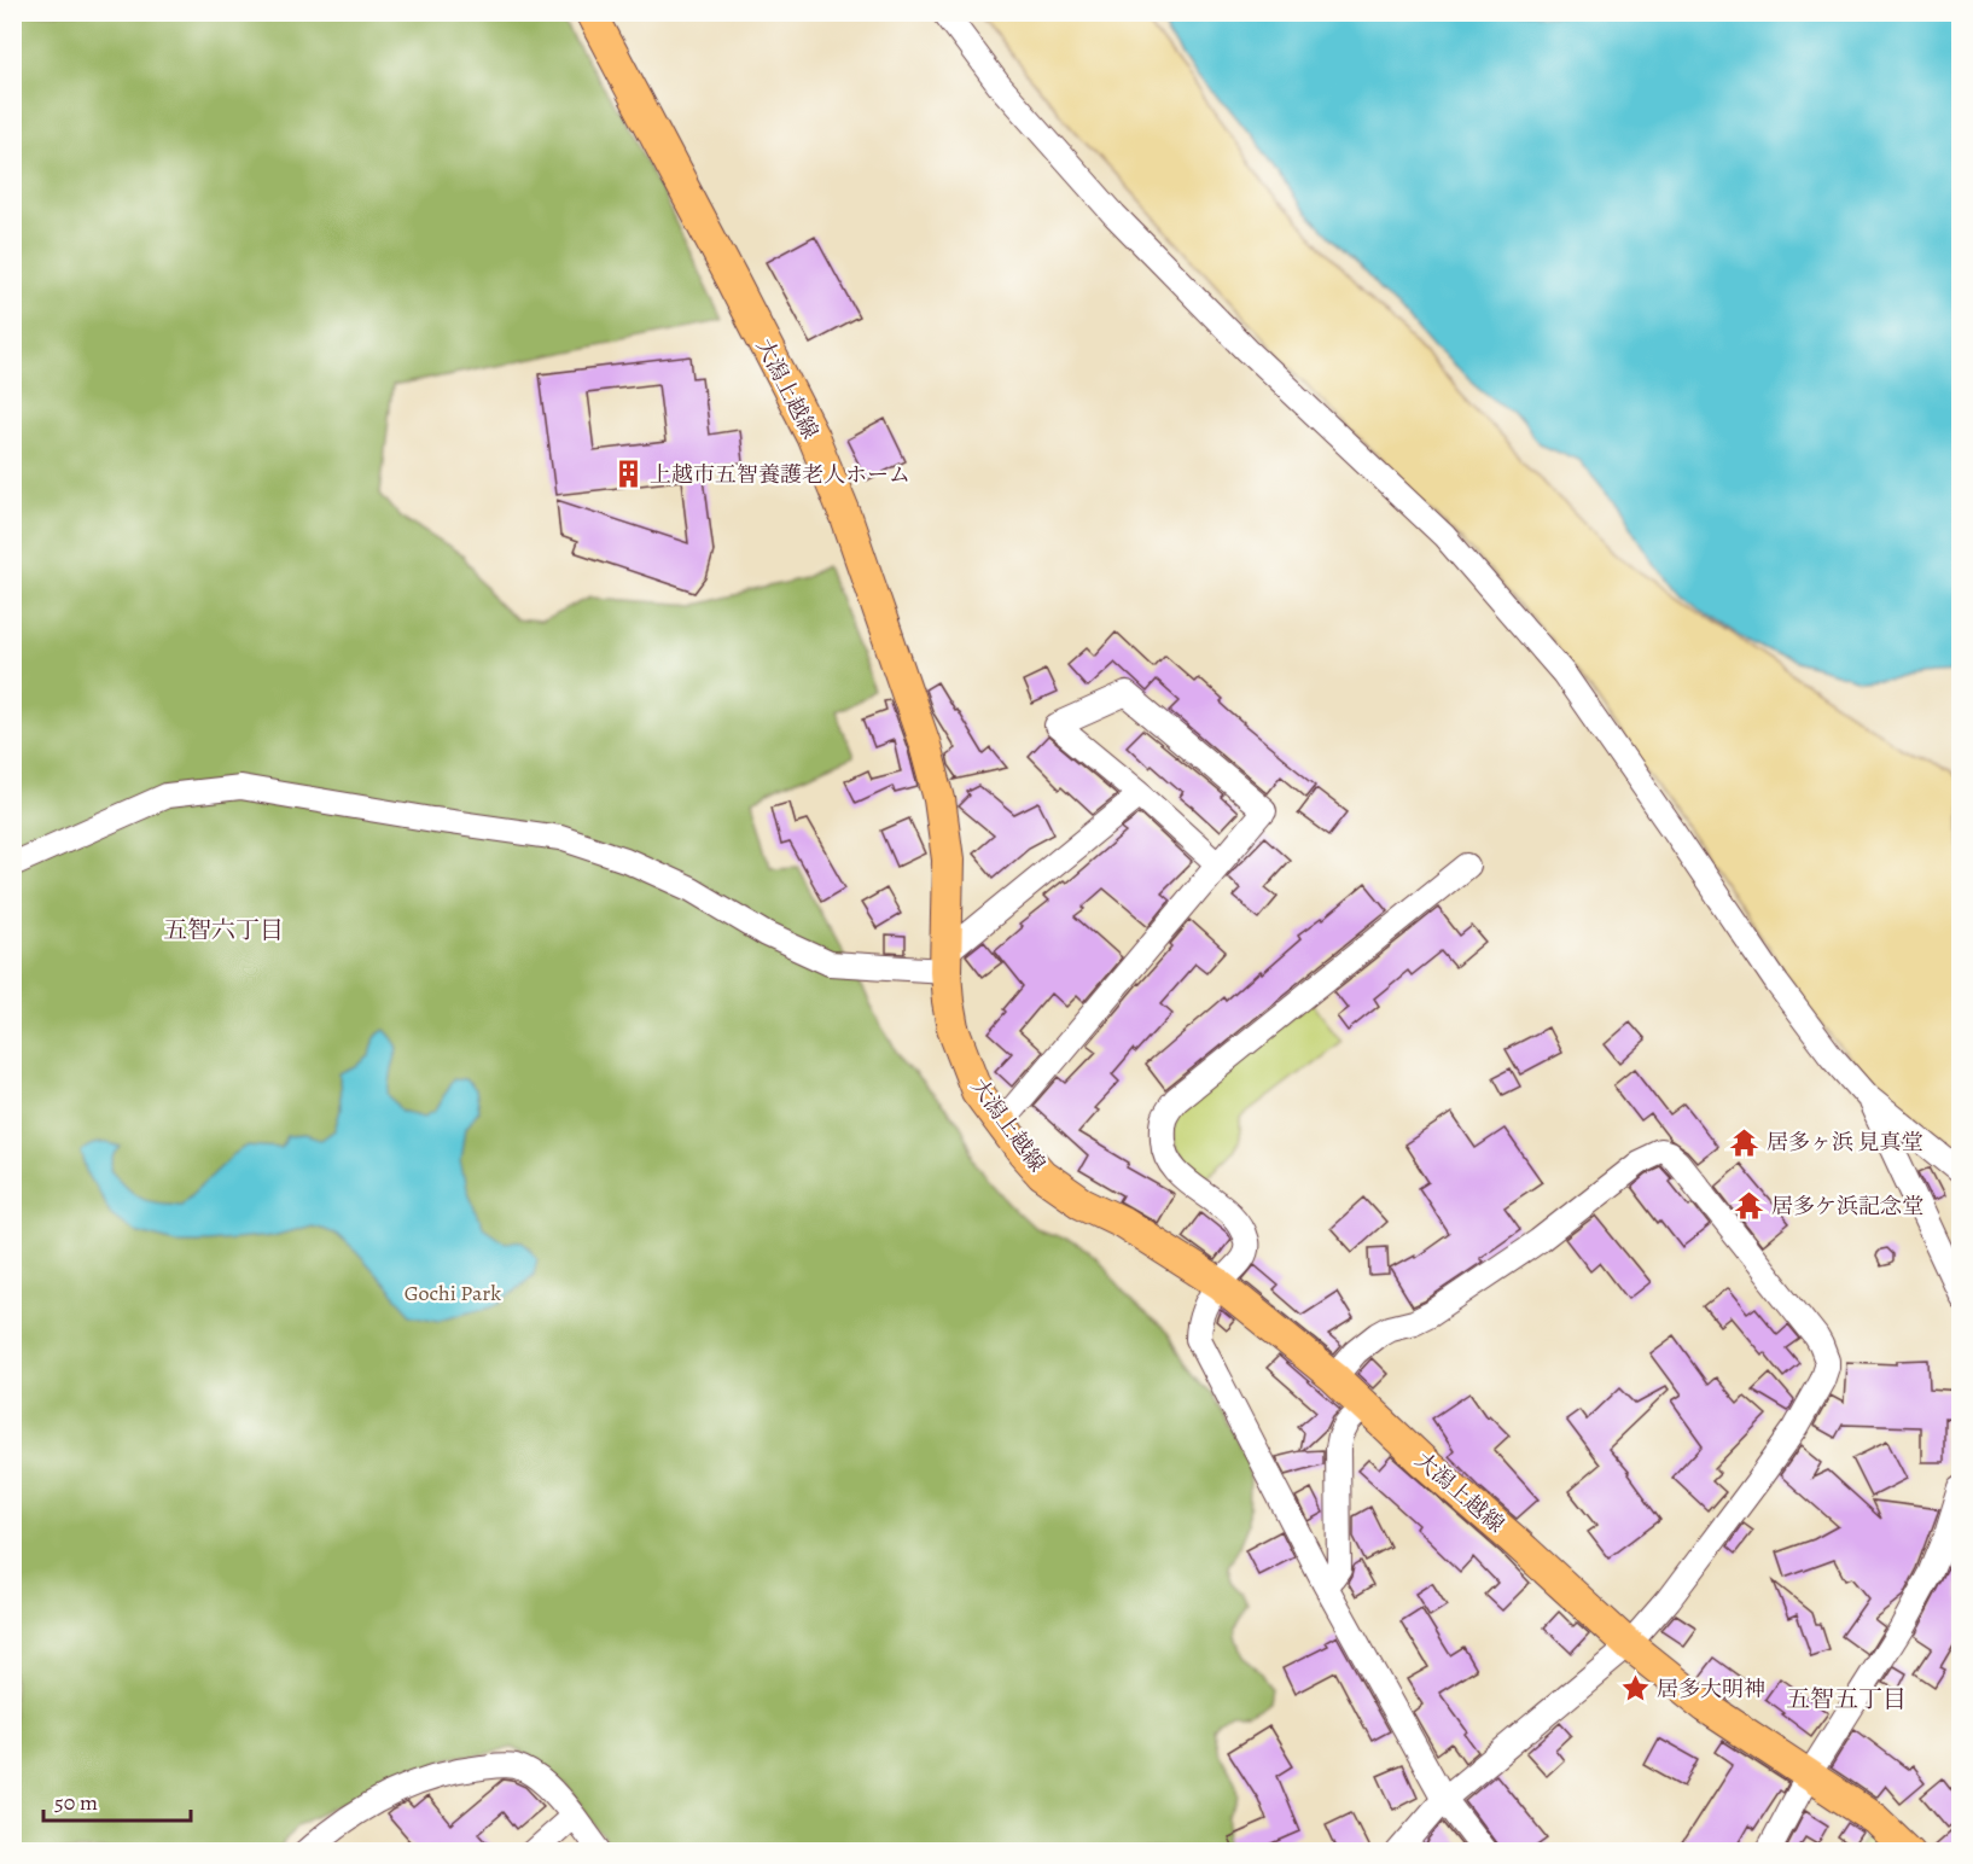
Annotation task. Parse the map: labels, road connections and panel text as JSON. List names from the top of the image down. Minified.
{"streets":{"main road":["大潟上越線"]},"districts":["五智六丁目","五智五丁目"],"parks":["Gochi Park"],"places":{"building":["上越市五智養護老人ホーム"],"temple":["居多ヶ浜 見真堂","居多ケ浜記念堂"],"place":["居多大明神"]},"scale_bar":"50 m"}
